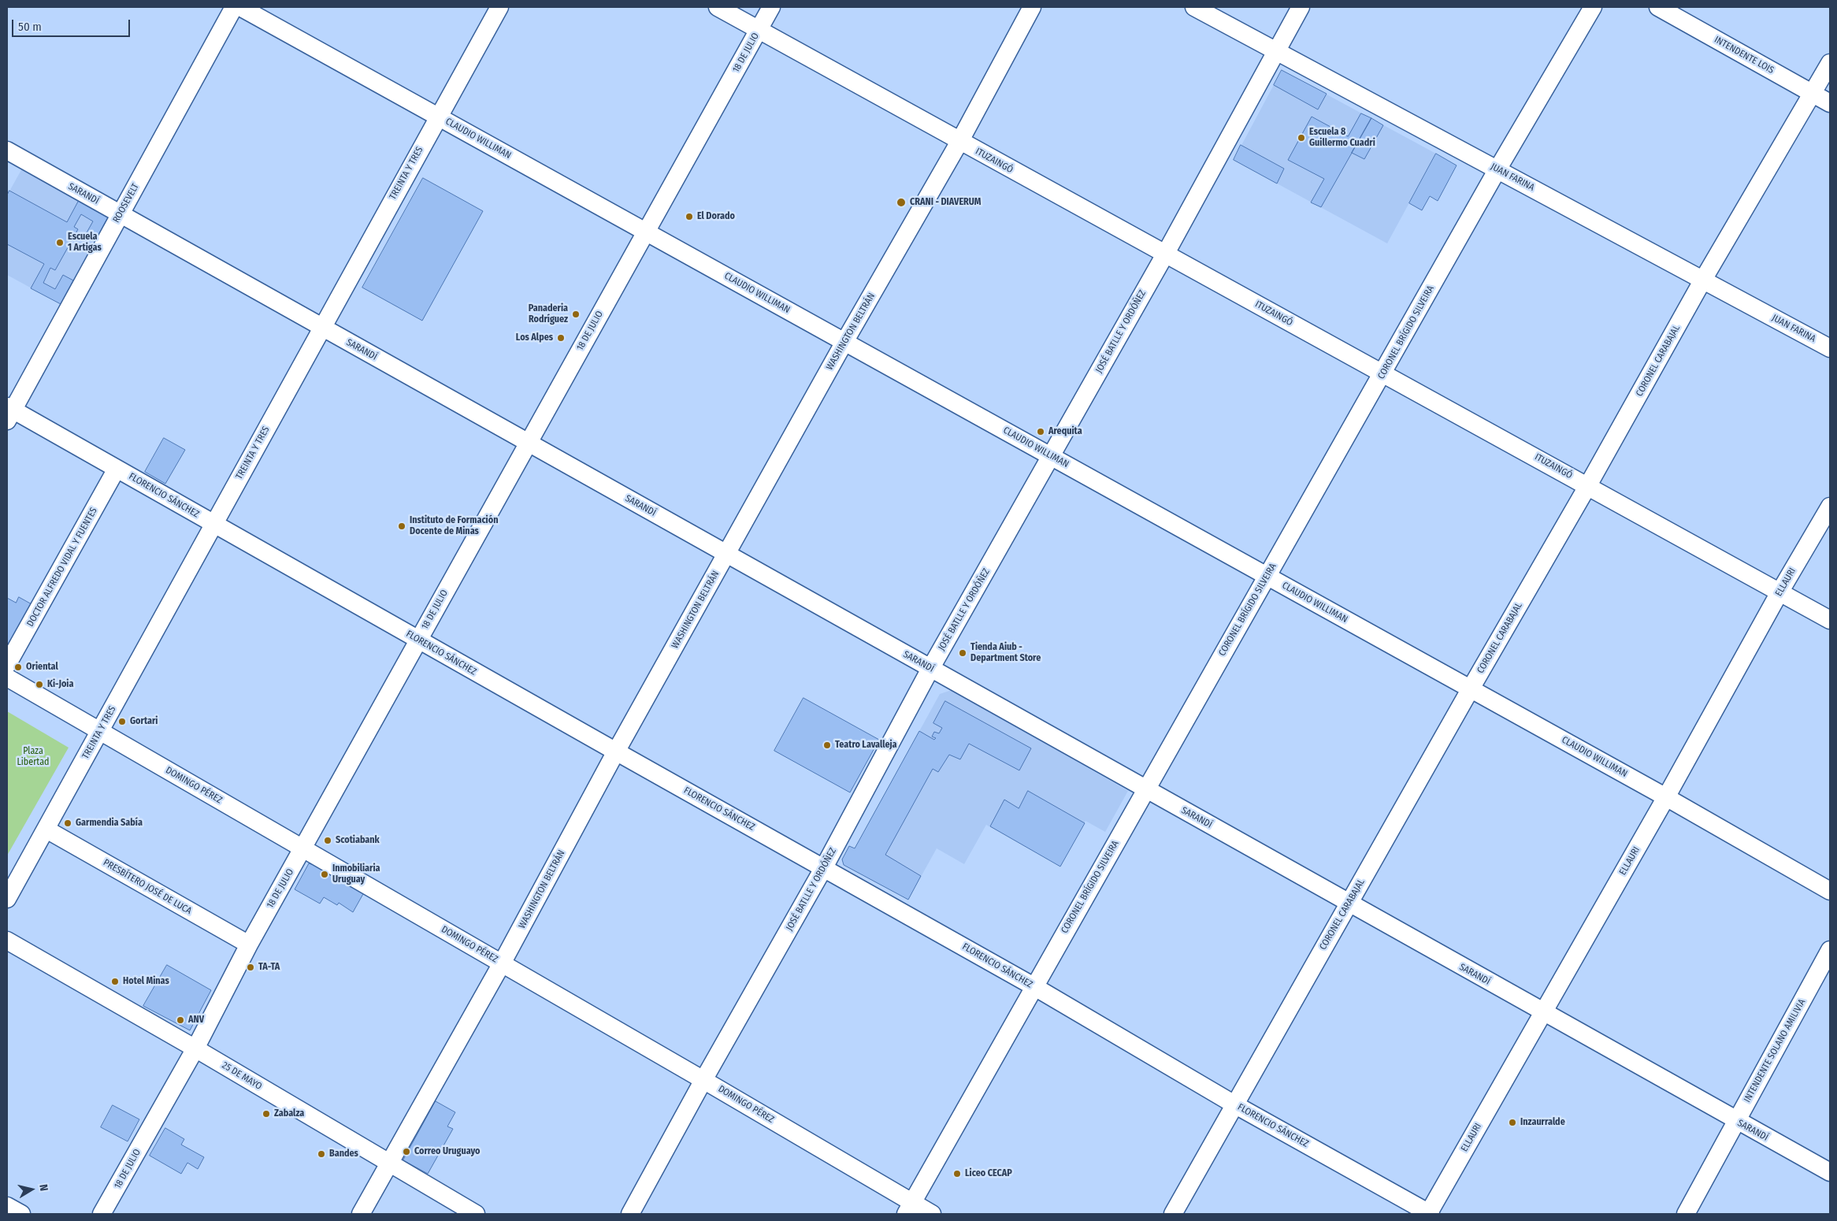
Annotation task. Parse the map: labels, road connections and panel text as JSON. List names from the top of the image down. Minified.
{"streets":{"street":["18 DE JULIO","INTENDENTE LOIS","CLAUDIO WILLIMAN","ITUZAINGÓ","TREINTA Y TRES","JUAN FARINA","SARANDÍ","ROOSEVELT","WASHINGTON BELTRÁN","JOSÉ BATLLE Y ORDÓÑEZ","CORONEL BRÍGIDO SILVEIRA","CORONEL CARABAJAL","FLORENCIO SÁNCHEZ","DOCTOR ALFREDO VIDAL Y FUENTES","ELLAURI","DOMINGO PÉREZ","PRESBÍTERO JOSÉ DE LUCA","INTENDENTE SOLANO AMILIVIA","25 DE MAYO"]},"crossings":[["18 DE JULIO","CLAUDIO WILLIMAN"],["18 DE JULIO","ITUZAINGÓ"],["18 DE JULIO","SARANDÍ"],["18 DE JULIO","FLORENCIO SÁNCHEZ"],["18 DE JULIO","DOMINGO PÉREZ"],["18 DE JULIO","PRESBÍTERO JOSÉ DE LUCA"],["18 DE JULIO","25 DE MAYO"],["INTENDENTE LOIS","CORONEL CARABAJAL"],["CLAUDIO WILLIMAN","TREINTA Y TRES"],["CLAUDIO WILLIMAN","WASHINGTON BELTRÁN"],["CLAUDIO WILLIMAN","JOSÉ BATLLE Y ORDÓÑEZ"],["CLAUDIO WILLIMAN","CORONEL BRÍGIDO SILVEIRA"],["CLAUDIO WILLIMAN","CORONEL CARABAJAL"],["CLAUDIO WILLIMAN","ELLAURI"],["ITUZAINGÓ","WASHINGTON BELTRÁN"],["ITUZAINGÓ","JOSÉ BATLLE Y ORDÓÑEZ"],["ITUZAINGÓ","CORONEL BRÍGIDO SILVEIRA"],["ITUZAINGÓ","CORONEL CARABAJAL"],["ITUZAINGÓ","ELLAURI"],["TREINTA Y TRES","SARANDÍ"],["TREINTA Y TRES","FLORENCIO SÁNCHEZ"],["TREINTA Y TRES","DOMINGO PÉREZ"],["TREINTA Y TRES","PRESBÍTERO JOSÉ DE LUCA"],["JUAN FARINA","JOSÉ BATLLE Y ORDÓÑEZ"],["JUAN FARINA","CORONEL BRÍGIDO SILVEIRA"],["JUAN FARINA","CORONEL CARABAJAL"],["SARANDÍ","ROOSEVELT"],["SARANDÍ","WASHINGTON BELTRÁN"],["SARANDÍ","JOSÉ BATLLE Y ORDÓÑEZ"],["SARANDÍ","CORONEL BRÍGIDO SILVEIRA"],["SARANDÍ","CORONEL CARABAJAL"],["SARANDÍ","ELLAURI"],["SARANDÍ","INTENDENTE SOLANO AMILIVIA"],["ROOSEVELT","FLORENCIO SÁNCHEZ"],["WASHINGTON BELTRÁN","FLORENCIO SÁNCHEZ"],["WASHINGTON BELTRÁN","DOMINGO PÉREZ"],["WASHINGTON BELTRÁN","25 DE MAYO"],["JOSÉ BATLLE Y ORDÓÑEZ","FLORENCIO SÁNCHEZ"],["JOSÉ BATLLE Y ORDÓÑEZ","DOMINGO PÉREZ"],["CORONEL BRÍGIDO SILVEIRA","FLORENCIO SÁNCHEZ"],["CORONEL BRÍGIDO SILVEIRA","DOMINGO PÉREZ"],["CORONEL CARABAJAL","FLORENCIO SÁNCHEZ"],["FLORENCIO SÁNCHEZ","DOCTOR ALFREDO VIDAL Y FUENTES"],["FLORENCIO SÁNCHEZ","ELLAURI"]],"parks":["Plaza Libertad"],"places":["Escuela 8 Guillermo Cuadri","CRANI - DIAVERUM","El Dorado","Escuela 1 Artigas","Panaderia Rodríguez","Los Alpes","Arequita","Instituto de Formación Docente de Minas","Tienda Aiub - Department Store","Oriental","Ki-Joia","Gortari","Teatro Lavalleja","Garmendia Sabía","Scotiabank","Inmobiliaria Uruguay","TA-TA","Hotel Minas","ANV","Zabalza","Inzaurralde","Correo Uruguayo","Bandes","Liceo CECAP"],"scale_bar":"50 m","north":"right"}
